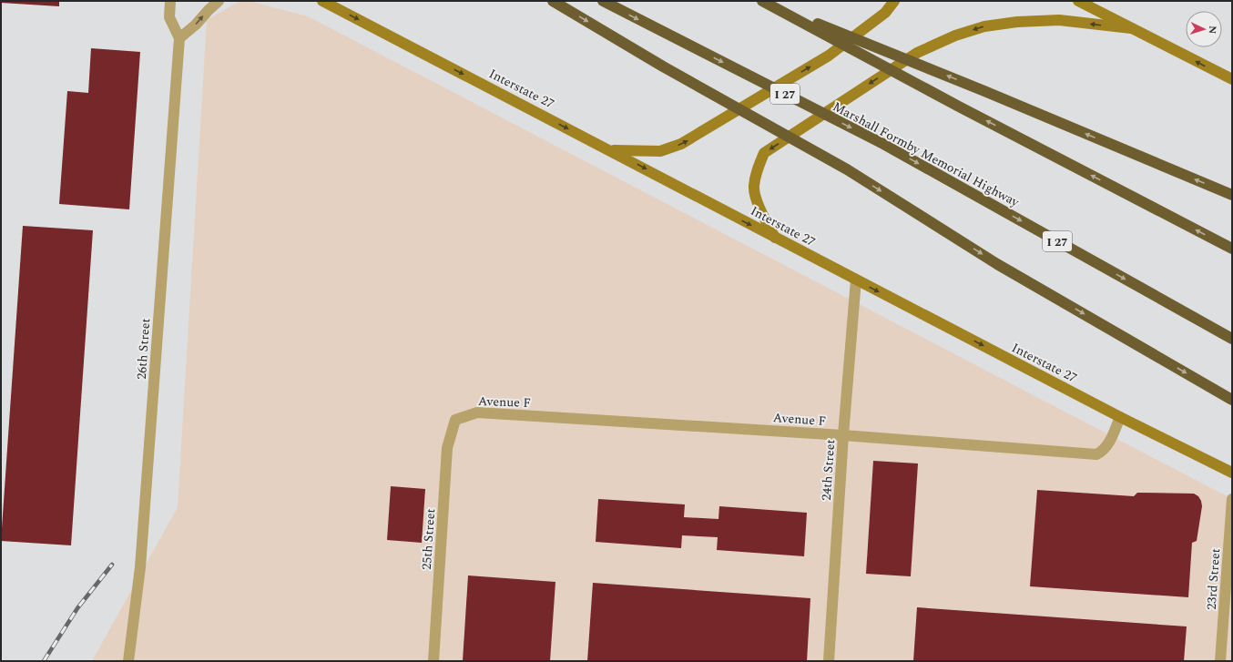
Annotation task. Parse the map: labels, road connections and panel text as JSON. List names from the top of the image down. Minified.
{"streets":{"highway":["I 27","Marshall Formby Memorial Highway"],"main road":["Interstate 27"],"street":["26th Street","Avenue F","24th Street","25th Street","23rd Street"]},"crossings":[["Interstate 27","Avenue F"],["Interstate 27","24th Street"],["Avenue F","24th Street"],["Avenue F","25th Street"]],"one_way":["Interstate 27"],"north":"right"}
